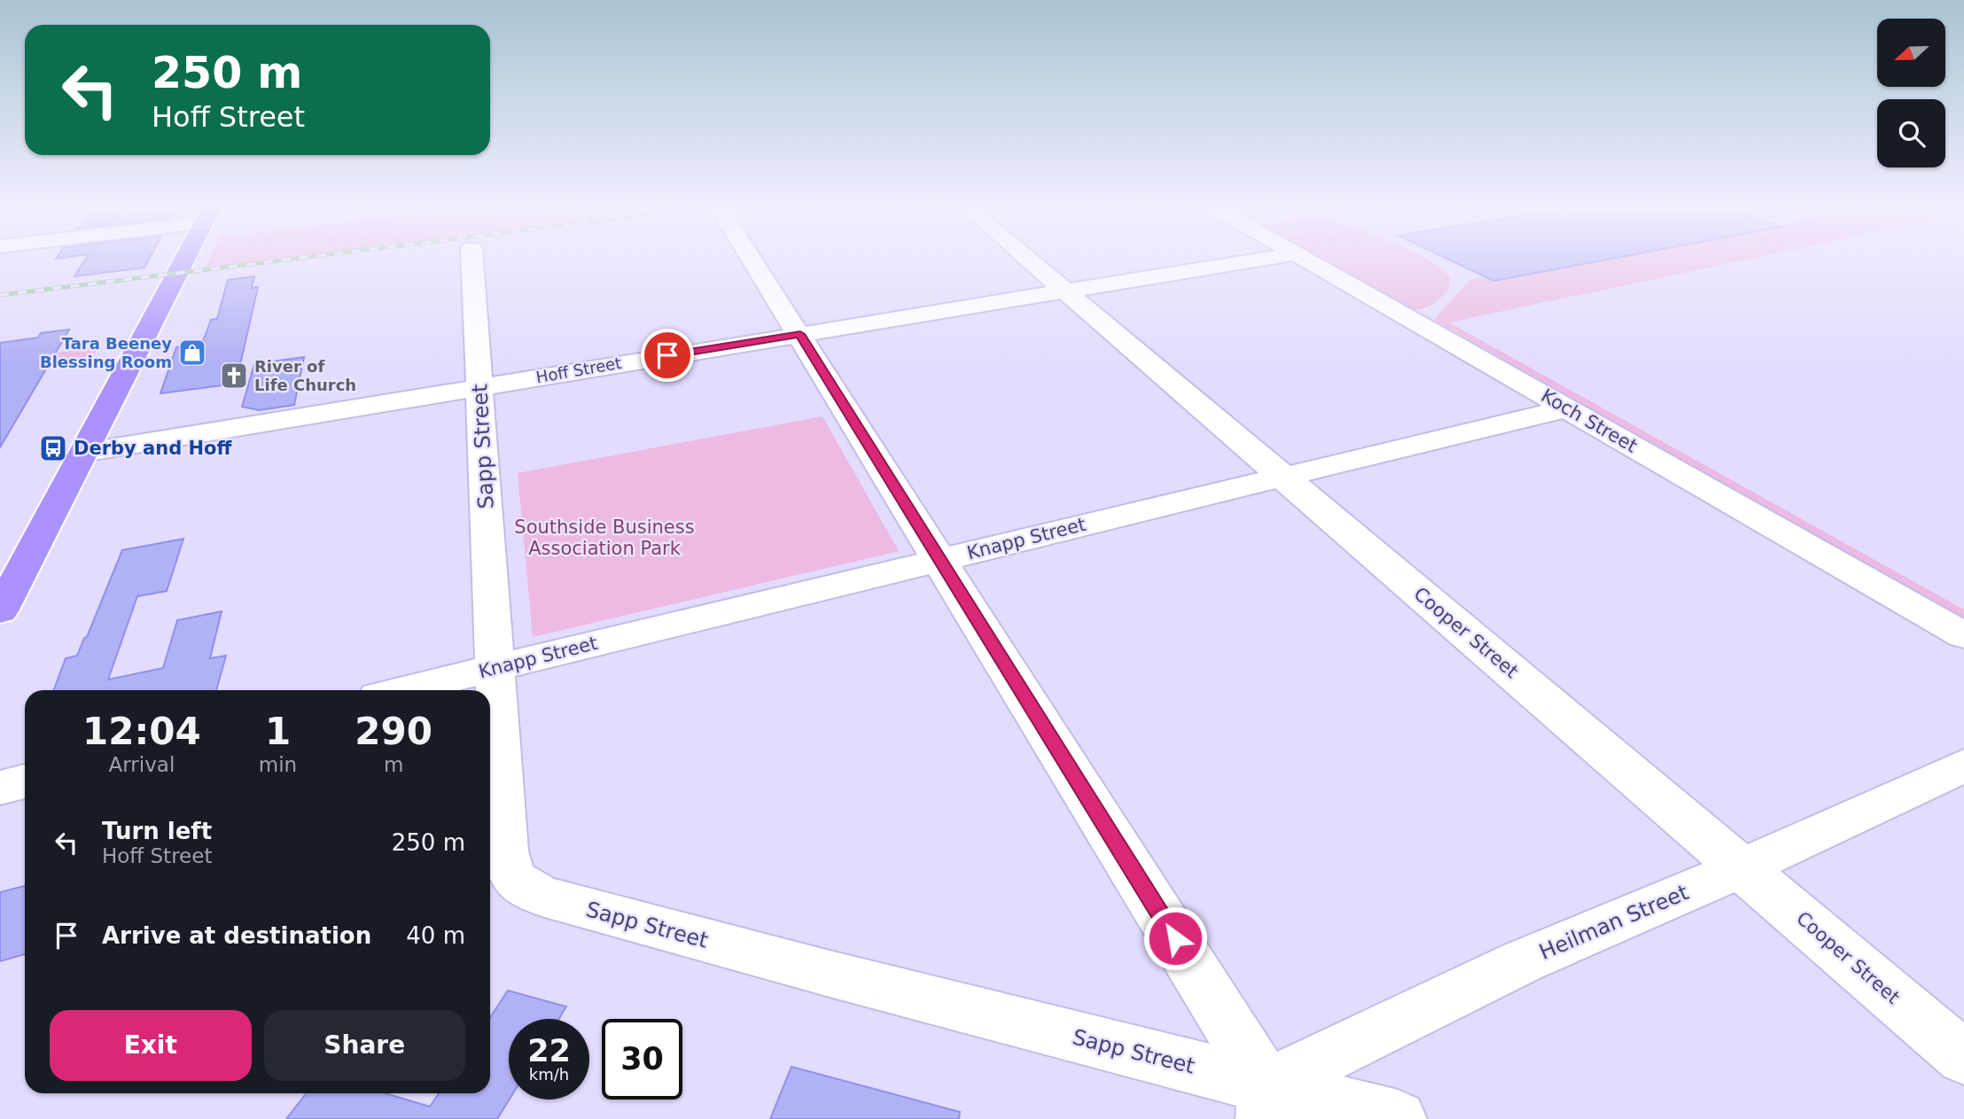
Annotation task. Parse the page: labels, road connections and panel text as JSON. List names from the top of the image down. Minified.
{"streets":{"street":["Hoff Street","Koch Street","Sapp Street","Knapp Street","Cooper Street","Heilman Street"]},"crossings":[["Hoff Street","Sapp Street"],["Hoff Street","Cooper Street"],["Koch Street","Knapp Street"],["Sapp Street","Knapp Street"],["Sapp Street","Heilman Street"],["Knapp Street","Cooper Street"],["Cooper Street","Heilman Street"]],"parks":["Southside Business Association Park"],"places":{"shop":["Tara Beeney Blessing Room"],"church":["River of Life Church"],"bus stop":["Derby and Hoff"]},"north":"left","page":{"turn":["250 m","Hoff Street"],"eta":["12:04","Arrival","1","min","290","m"],"list":[{"name":"Turn left","note":"Hoff Street","value":"250 m"},{"name":"Arrive at destination","value":"40 m"}],"buttons":["Exit","Share"],"speed":"22 km/h","limit":"30"}}
